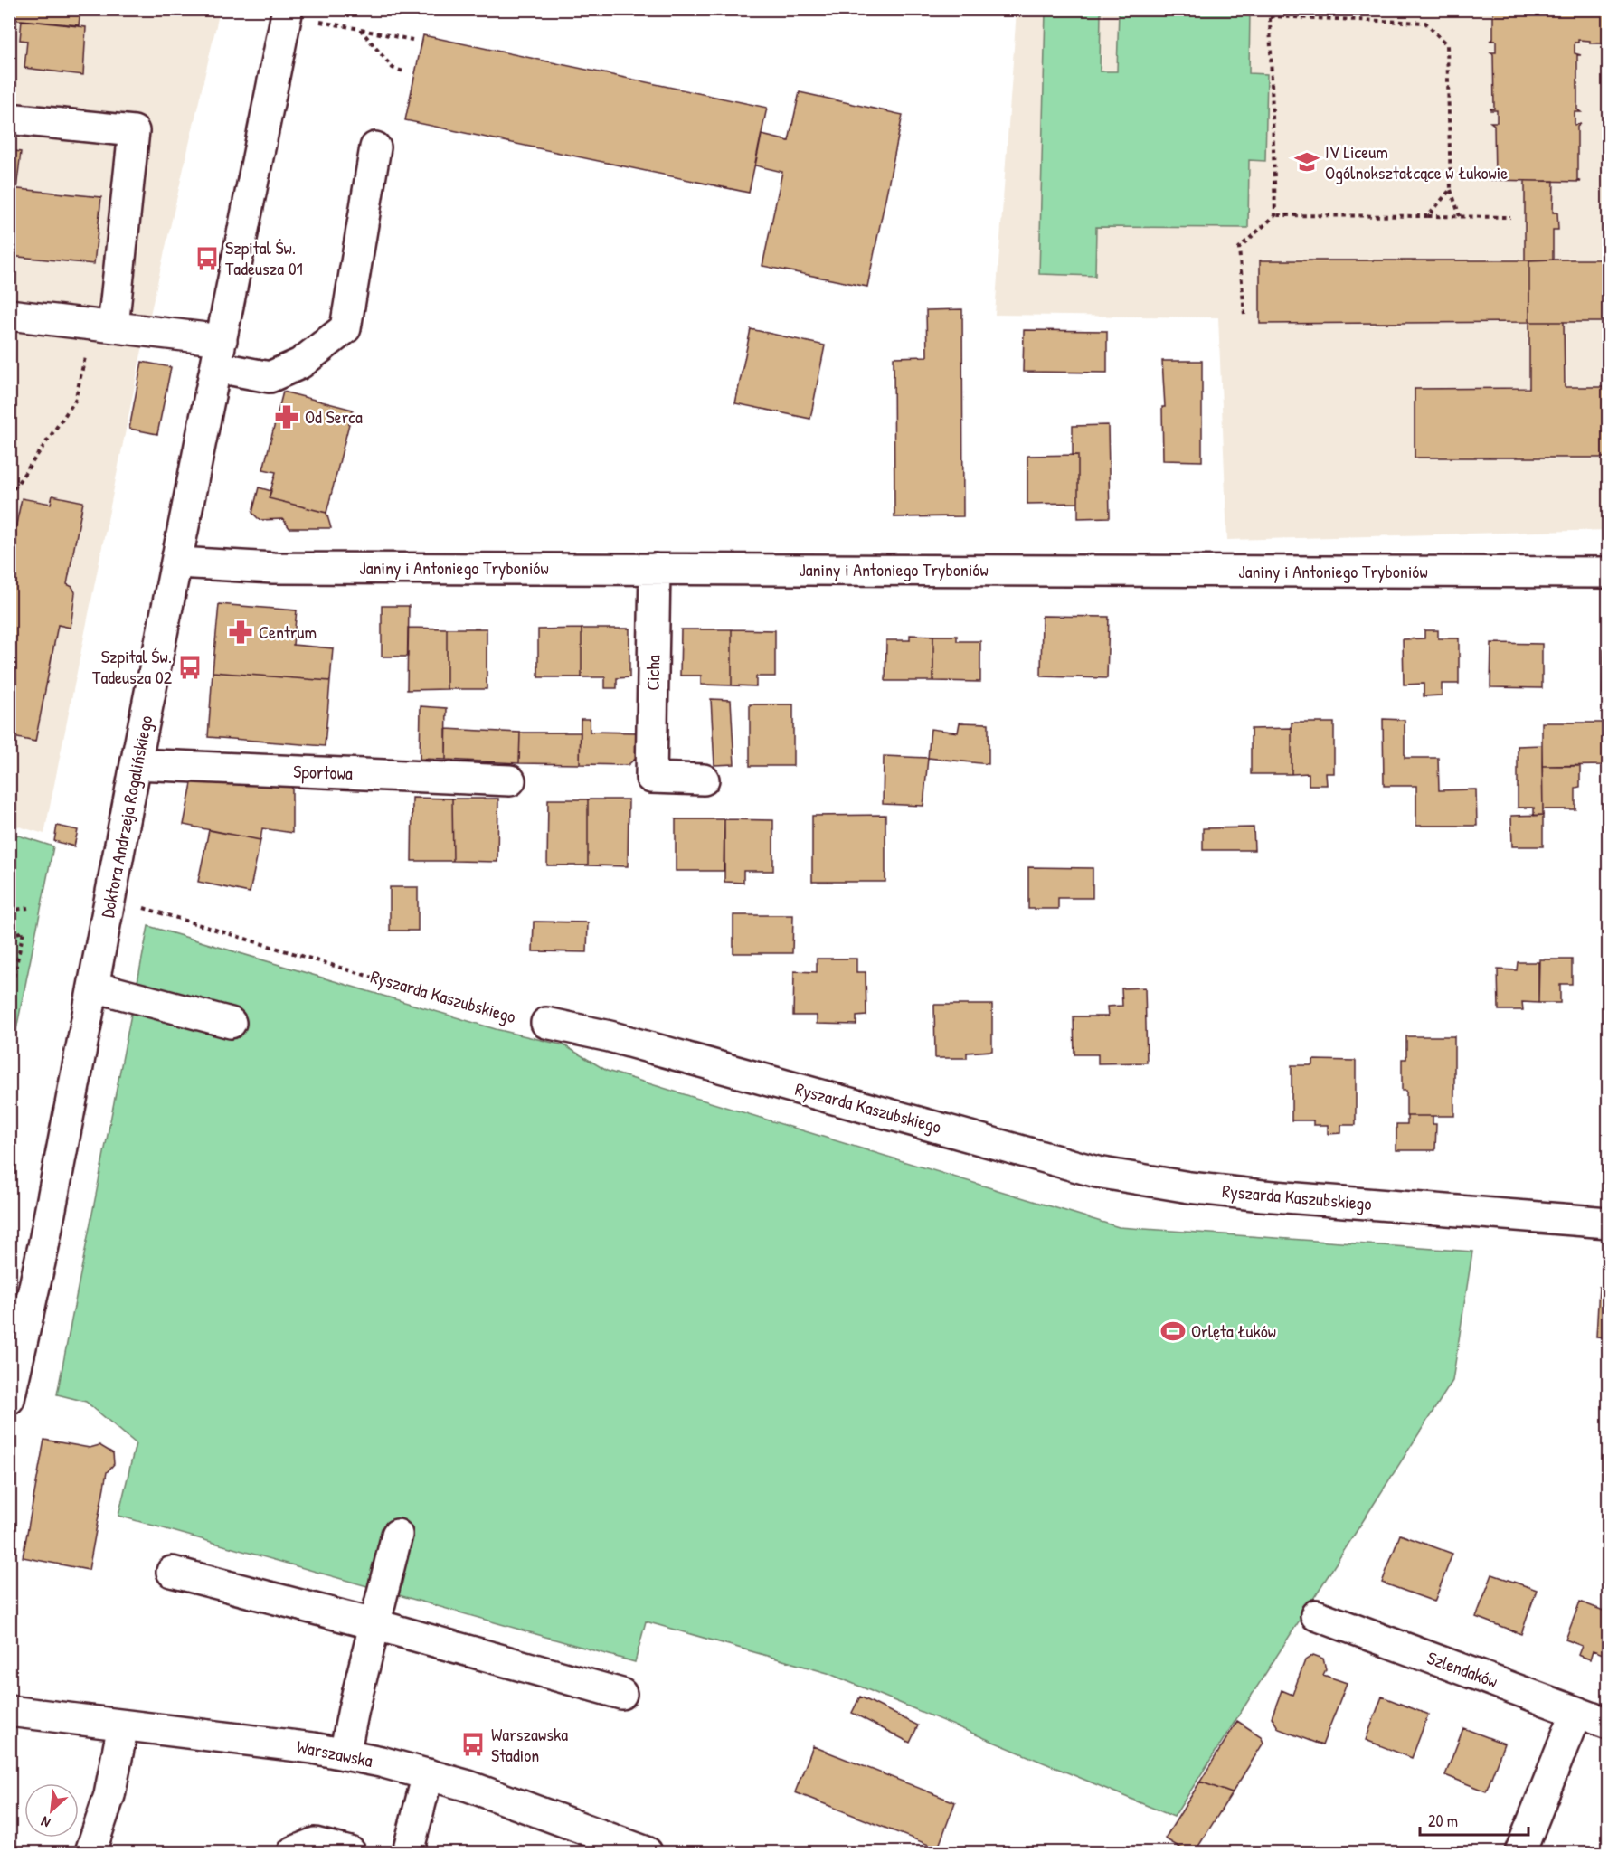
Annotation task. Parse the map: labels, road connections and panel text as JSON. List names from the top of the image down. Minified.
{"streets":{"street":["Janiny i Antoniego Tryboniów","Cicha","Sportowa","Doktora Andrzeja Rogalińskiego","Ryszarda Kaszubskiego","Szlendaków","Warszawska"]},"crossings":[["Janiny i Antoniego Tryboniów","Cicha"],["Janiny i Antoniego Tryboniów","Doktora Andrzeja Rogalińskiego"],["Sportowa","Doktora Andrzeja Rogalińskiego"]],"places":{"school or university":["IV Liceum Ogólnokształcące w Łukowie"],"bus stop":["Szpital Św. Tadeusza 01","Szpital Św. Tadeusza 02","Warszawska Stadion"],"pharmacy":["Od Serca","Centrum"],"sports":["Orlęta Łuków"]},"scale_bar":"20 m","north":"bottom left"}
